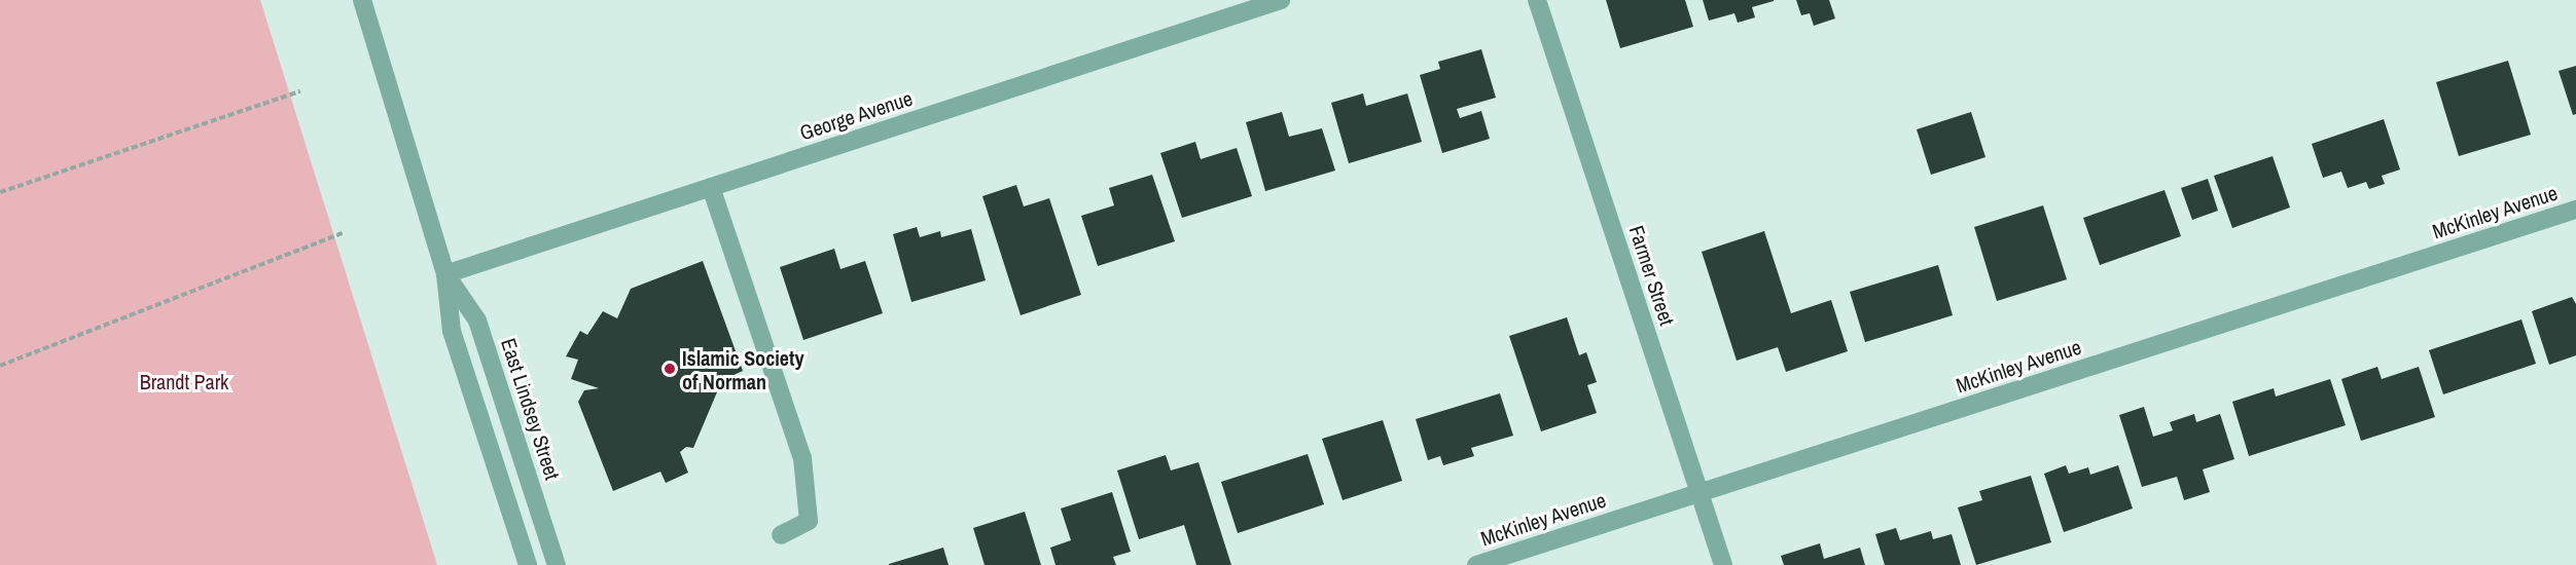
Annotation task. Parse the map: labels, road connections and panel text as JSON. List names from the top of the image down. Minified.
{"streets":{"street":["George Avenue","McKinley Avenue","Farmer Street","East Lindsey Street"]},"crossings":[["George Avenue","East Lindsey Street"],["McKinley Avenue","Farmer Street"]],"parks":["Brandt Park"],"places":["Islamic Society of Norman"]}
